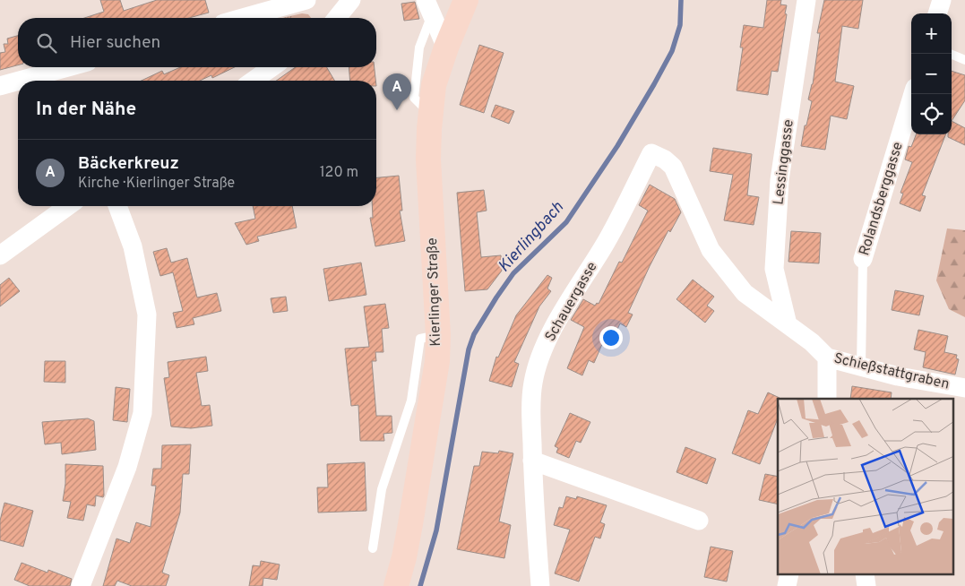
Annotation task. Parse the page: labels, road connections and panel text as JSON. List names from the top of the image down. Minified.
{"streets":{"main road":["Kierlinger Straße"],"street":["Lessinggasse","Rolandsberggasse","Schauergasse","Schießstattgraben"]},"crossings":[["Lessinggasse","Schießstattgraben"],["Rolandsberggasse","Schießstattgraben"],["Schauergasse","Schießstattgraben"]],"water":["Kierlingbach"],"page":{"map_buttons":["+","−"],"search":"Hier suchen","pins":"A","heading":"In der Nähe","list":[{"mark":"A","name":"Bäckerkreuz","note":"Kirche · Kierlinger Straße","value":"120 m"}]}}
